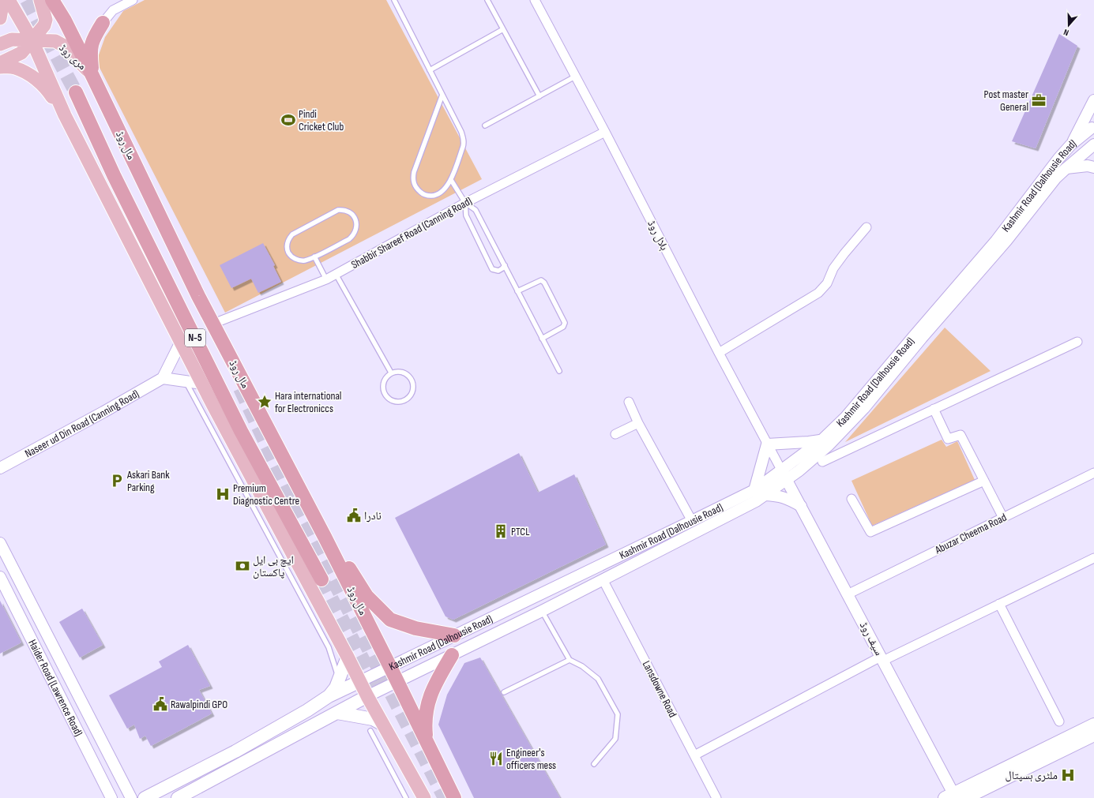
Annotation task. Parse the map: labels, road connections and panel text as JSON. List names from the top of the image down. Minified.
{"streets":{"highway":["مال روڈ","N-5"],"main road":["مری روڈ","Kashmir Road (Dalhousie Road)"],"street":["Shabbir Shareef Road (Canning Road)","ہلال روڈ","Naseer ud Din Road (Canning Road)","Abuzar Cheema Road","سیف روڈ","Haider Road (Lawrence Road)","Lansdowne Road"]},"crossings":[["مری روڈ","مال روڈ"],["مال روڈ","Kashmir Road (Dalhousie Road)"],["مال روڈ","Shabbir Shareef Road (Canning Road)"],["Kashmir Road (Dalhousie Road)","ہلال روڈ"],["Kashmir Road (Dalhousie Road)","سیف روڈ"],["Kashmir Road (Dalhousie Road)","Lansdowne Road"],["Shabbir Shareef Road (Canning Road)","ہلال روڈ"],["ہلال روڈ","سیف روڈ"],["Abuzar Cheema Road","سیف روڈ"]],"places":{"office":["Post master General"],"sports":["Pindi Cricket Club"],"place":["Hara international for Electroniccs"],"parking":["Askari Bank Parking"],"hospital":["Premium Diagnostic Centre","ملٹری ہسپتال"],"public building":["نادرا","Rawalpindi GPO"],"building":["PTCL"],"bank":["ایچ بی ایل پاکستان"],"restaurant":["Engineer's officers mess"]},"north":"bottom"}
